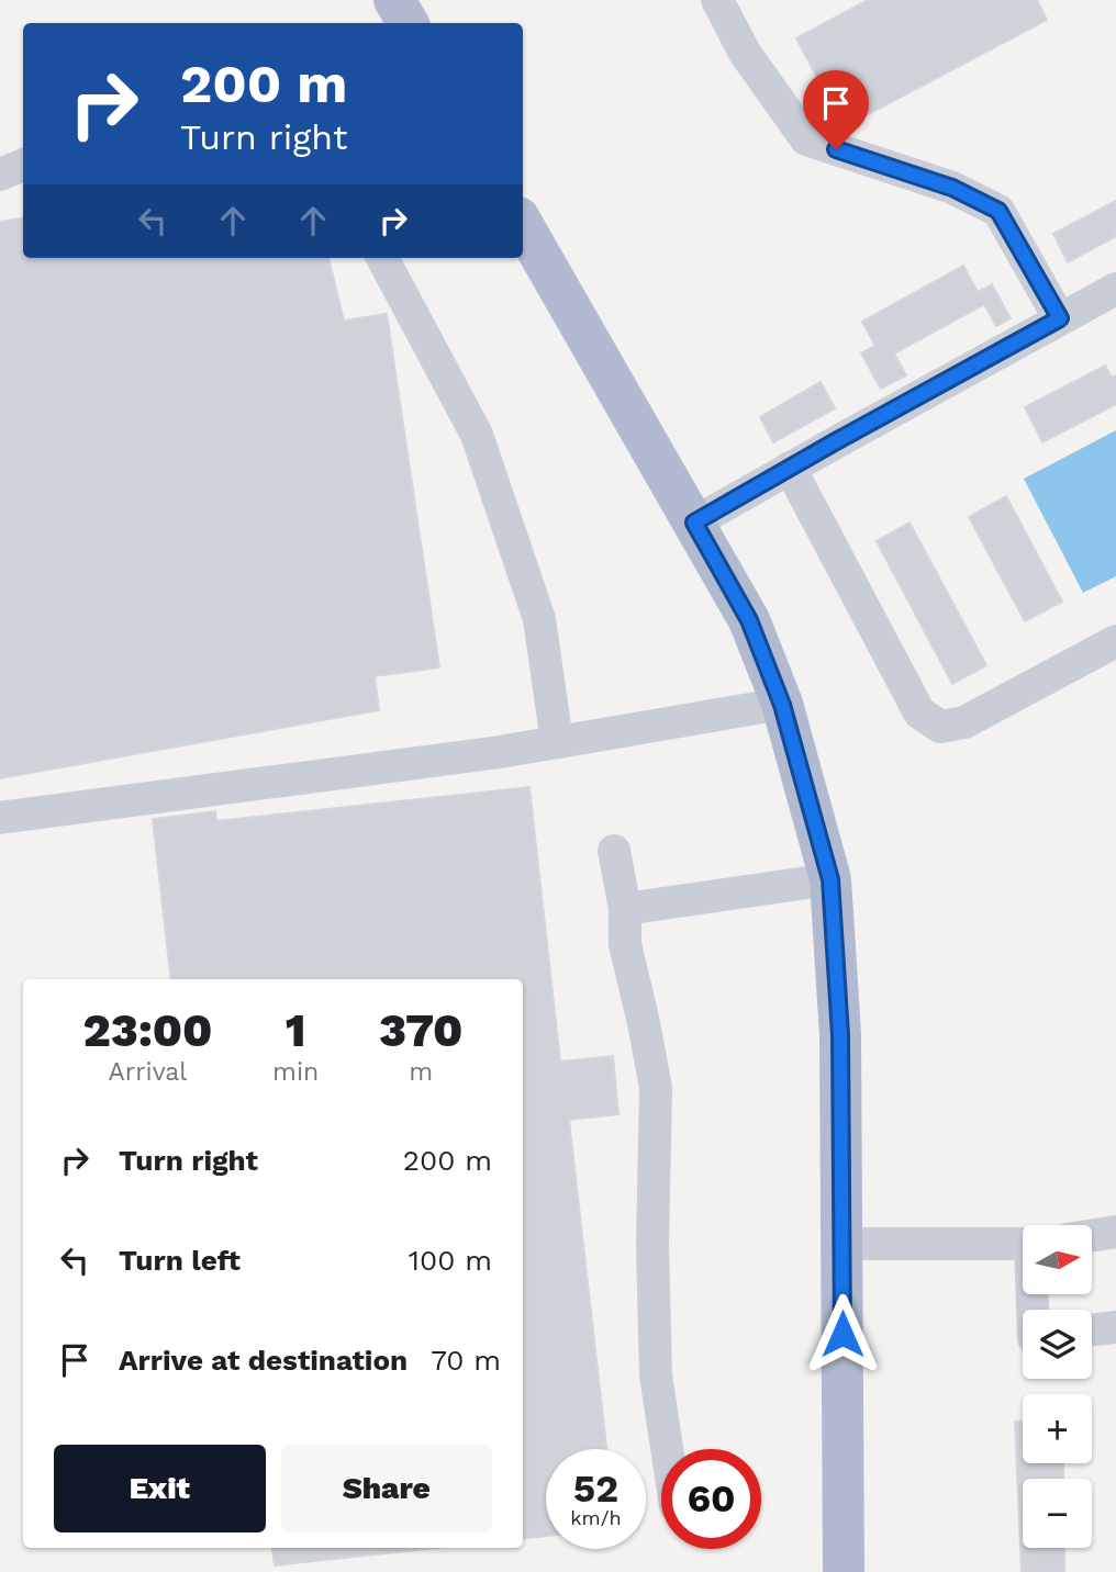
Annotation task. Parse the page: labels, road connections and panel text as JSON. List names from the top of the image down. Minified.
{"north":"right","page":{"turn":["200 m","Turn right"],"eta":["23:00","Arrival","1","min","370","m"],"list":[{"name":"Turn right","value":"200 m"},{"name":"Turn left","value":"100 m"},{"name":"Arrive at destination","value":"70 m"}],"map_buttons":["+","−"],"buttons":["Exit","Share"],"speed":"52 km/h","limit":"60"}}
